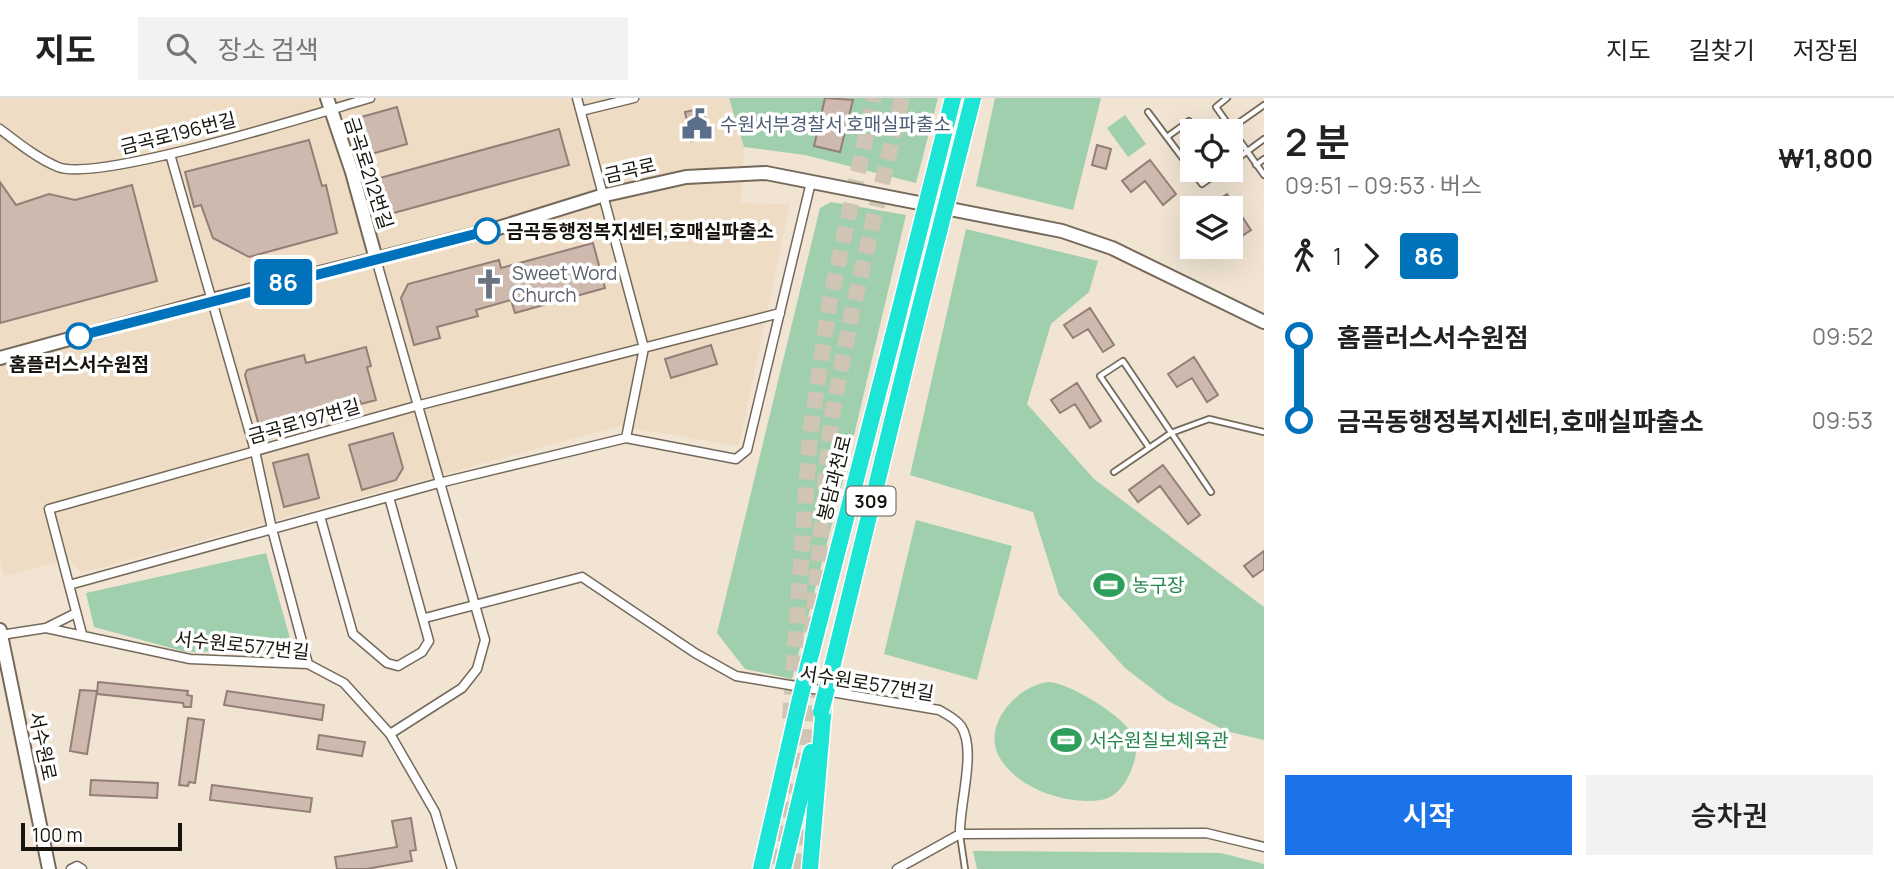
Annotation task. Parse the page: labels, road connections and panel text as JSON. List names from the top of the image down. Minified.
{"streets":{"highway":["봉담과천로","309"],"main road":["금곡로","금곡로212번길","서수원로"],"street":["금곡로196번길","금곡로197번길","서수원로577번길"]},"crossings":[["금곡로196번길","금곡로212번길"],["금곡로","금곡로212번길"],["금곡로197번길","서수원로577번길"],["서수원로577번길","서수원로"]],"places":{"public building":["수원서부경찰서 호매실파출소"],"other":["금곡동행정복지센터,호매실파출소","홈플러스서수원점"],"church":["Sweet Word Church"],"sports":["농구장","서수원칠보체육관"]},"lines":["bus line 86"],"scale_bar":"100 m","page":{"header":"지도","search":"장소 검색","nav":["지도","길찾기","저장됨"],"on_map":"86","heading":["2 분","09:51 – 09:53 · 버스","₩1,800"],"legs":["1","86"],"list":[{"name":"홈플러스서수원점","value":"09:52"},{"name":"금곡동행정복지센터,호매실파출소","value":"09:53"}],"buttons":["시작","승차권"],"scale":"100 m"}}
